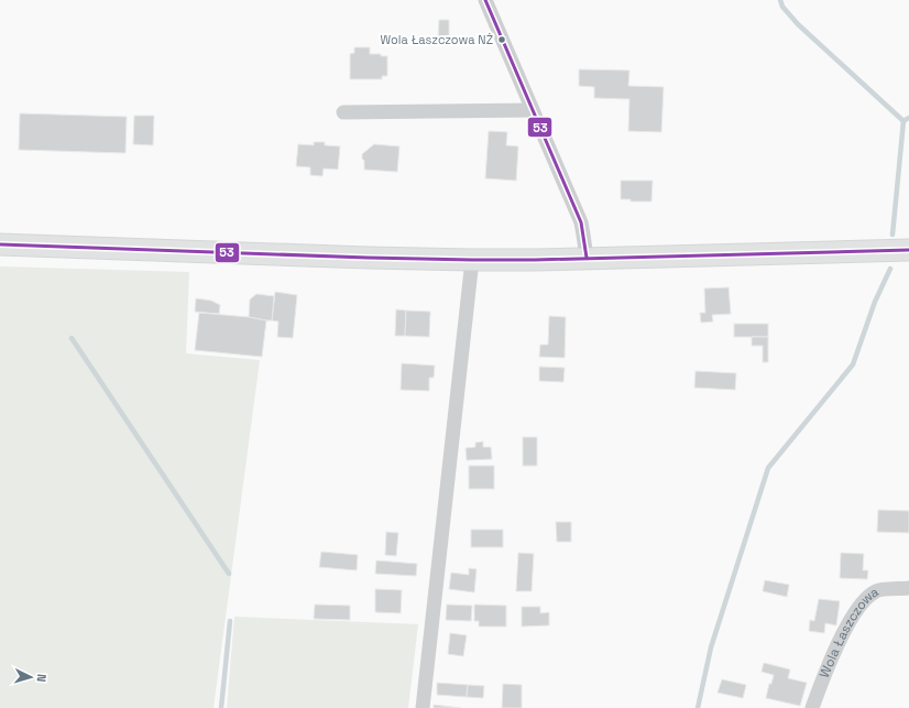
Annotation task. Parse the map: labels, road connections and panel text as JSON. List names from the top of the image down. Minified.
{"streets":{"street":["Wola Łaszczowa"]},"places":["Wola Łaszczowa NŻ"],"lines":["transit line 53"],"north":"right"}
